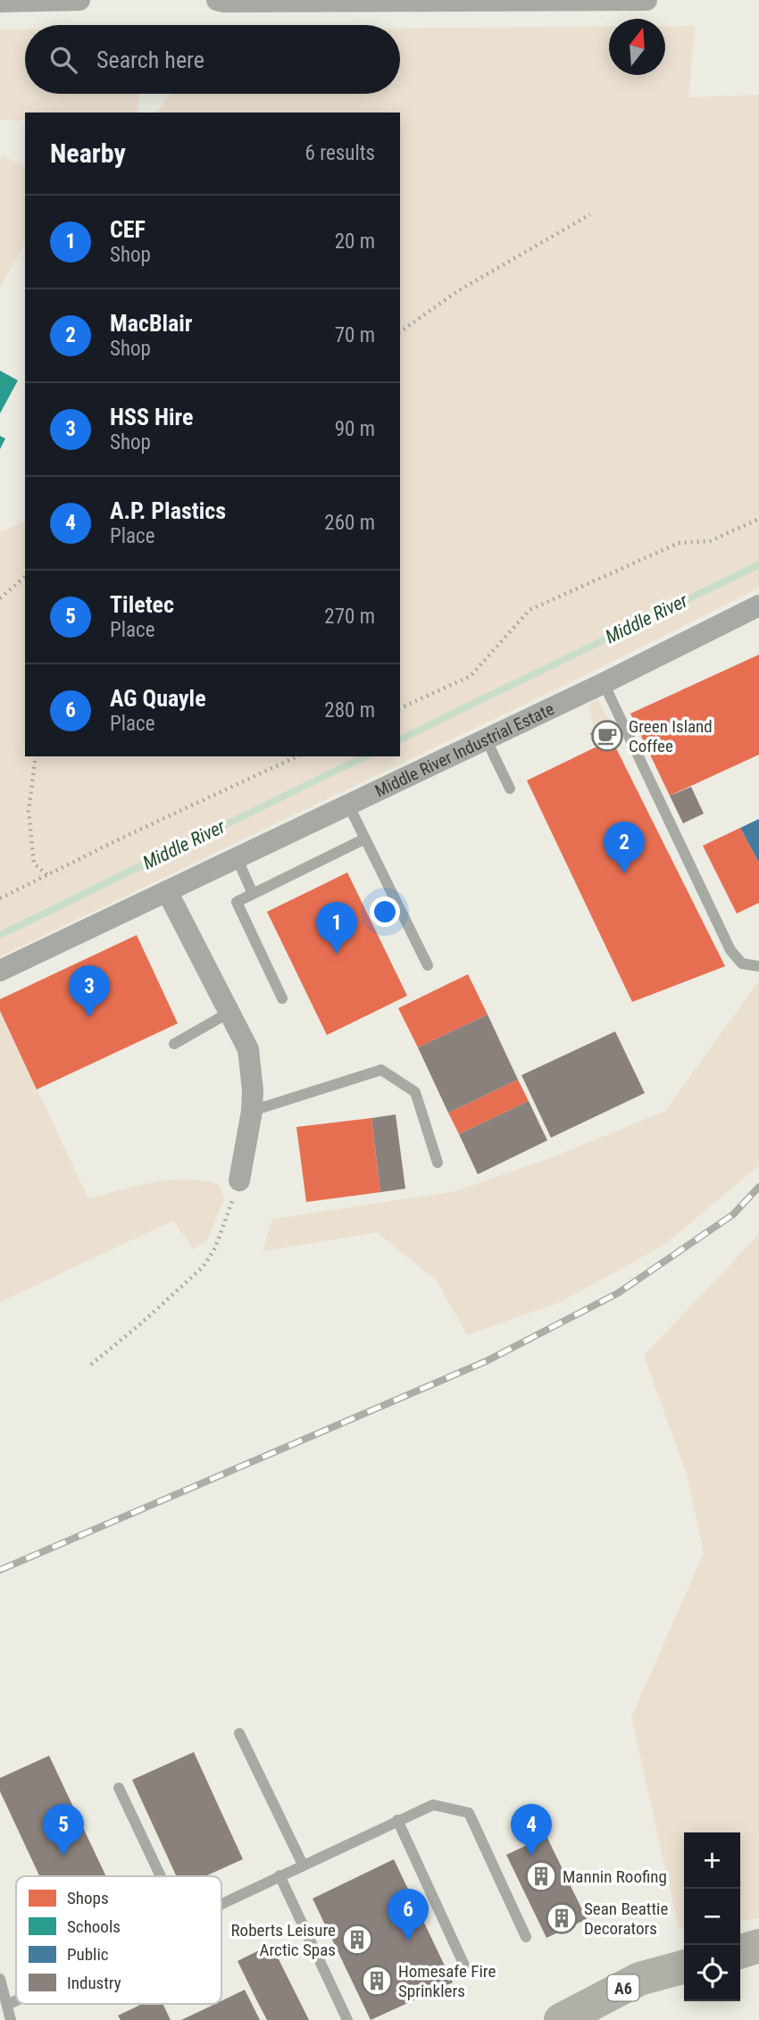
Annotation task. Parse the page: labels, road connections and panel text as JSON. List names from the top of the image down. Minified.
{"streets":{"highway":["A6"],"street":["Middle River Industrial Estate"]},"water":["Middle River"],"places":{"cafe":["Green Island Coffee"],"building":["Mannin Roofing","Sean Beattie Decorators","Roberts Leisure Arctic Spas","Homesafe Fire Sprinklers"]},"legend":["Shops","Schools","Public","Industry"],"north":"top","page":{"search":"Search here","heading":["Nearby","6 results"],"list":[{"mark":"1","name":"CEF","note":"Shop","value":"20 m"},{"mark":"2","name":"MacBlair","note":"Shop","value":"70 m"},{"mark":"3","name":"HSS Hire","note":"Shop","value":"90 m"},{"mark":"4","name":"A.P. Plastics","note":"Place","value":"260 m"},{"mark":"5","name":"Tiletec","note":"Place","value":"270 m"},{"mark":"6","name":"AG Quayle","note":"Place","value":"280 m"}],"pins":["2","1","3","4","5","6"],"map_buttons":["+","−"]}}
